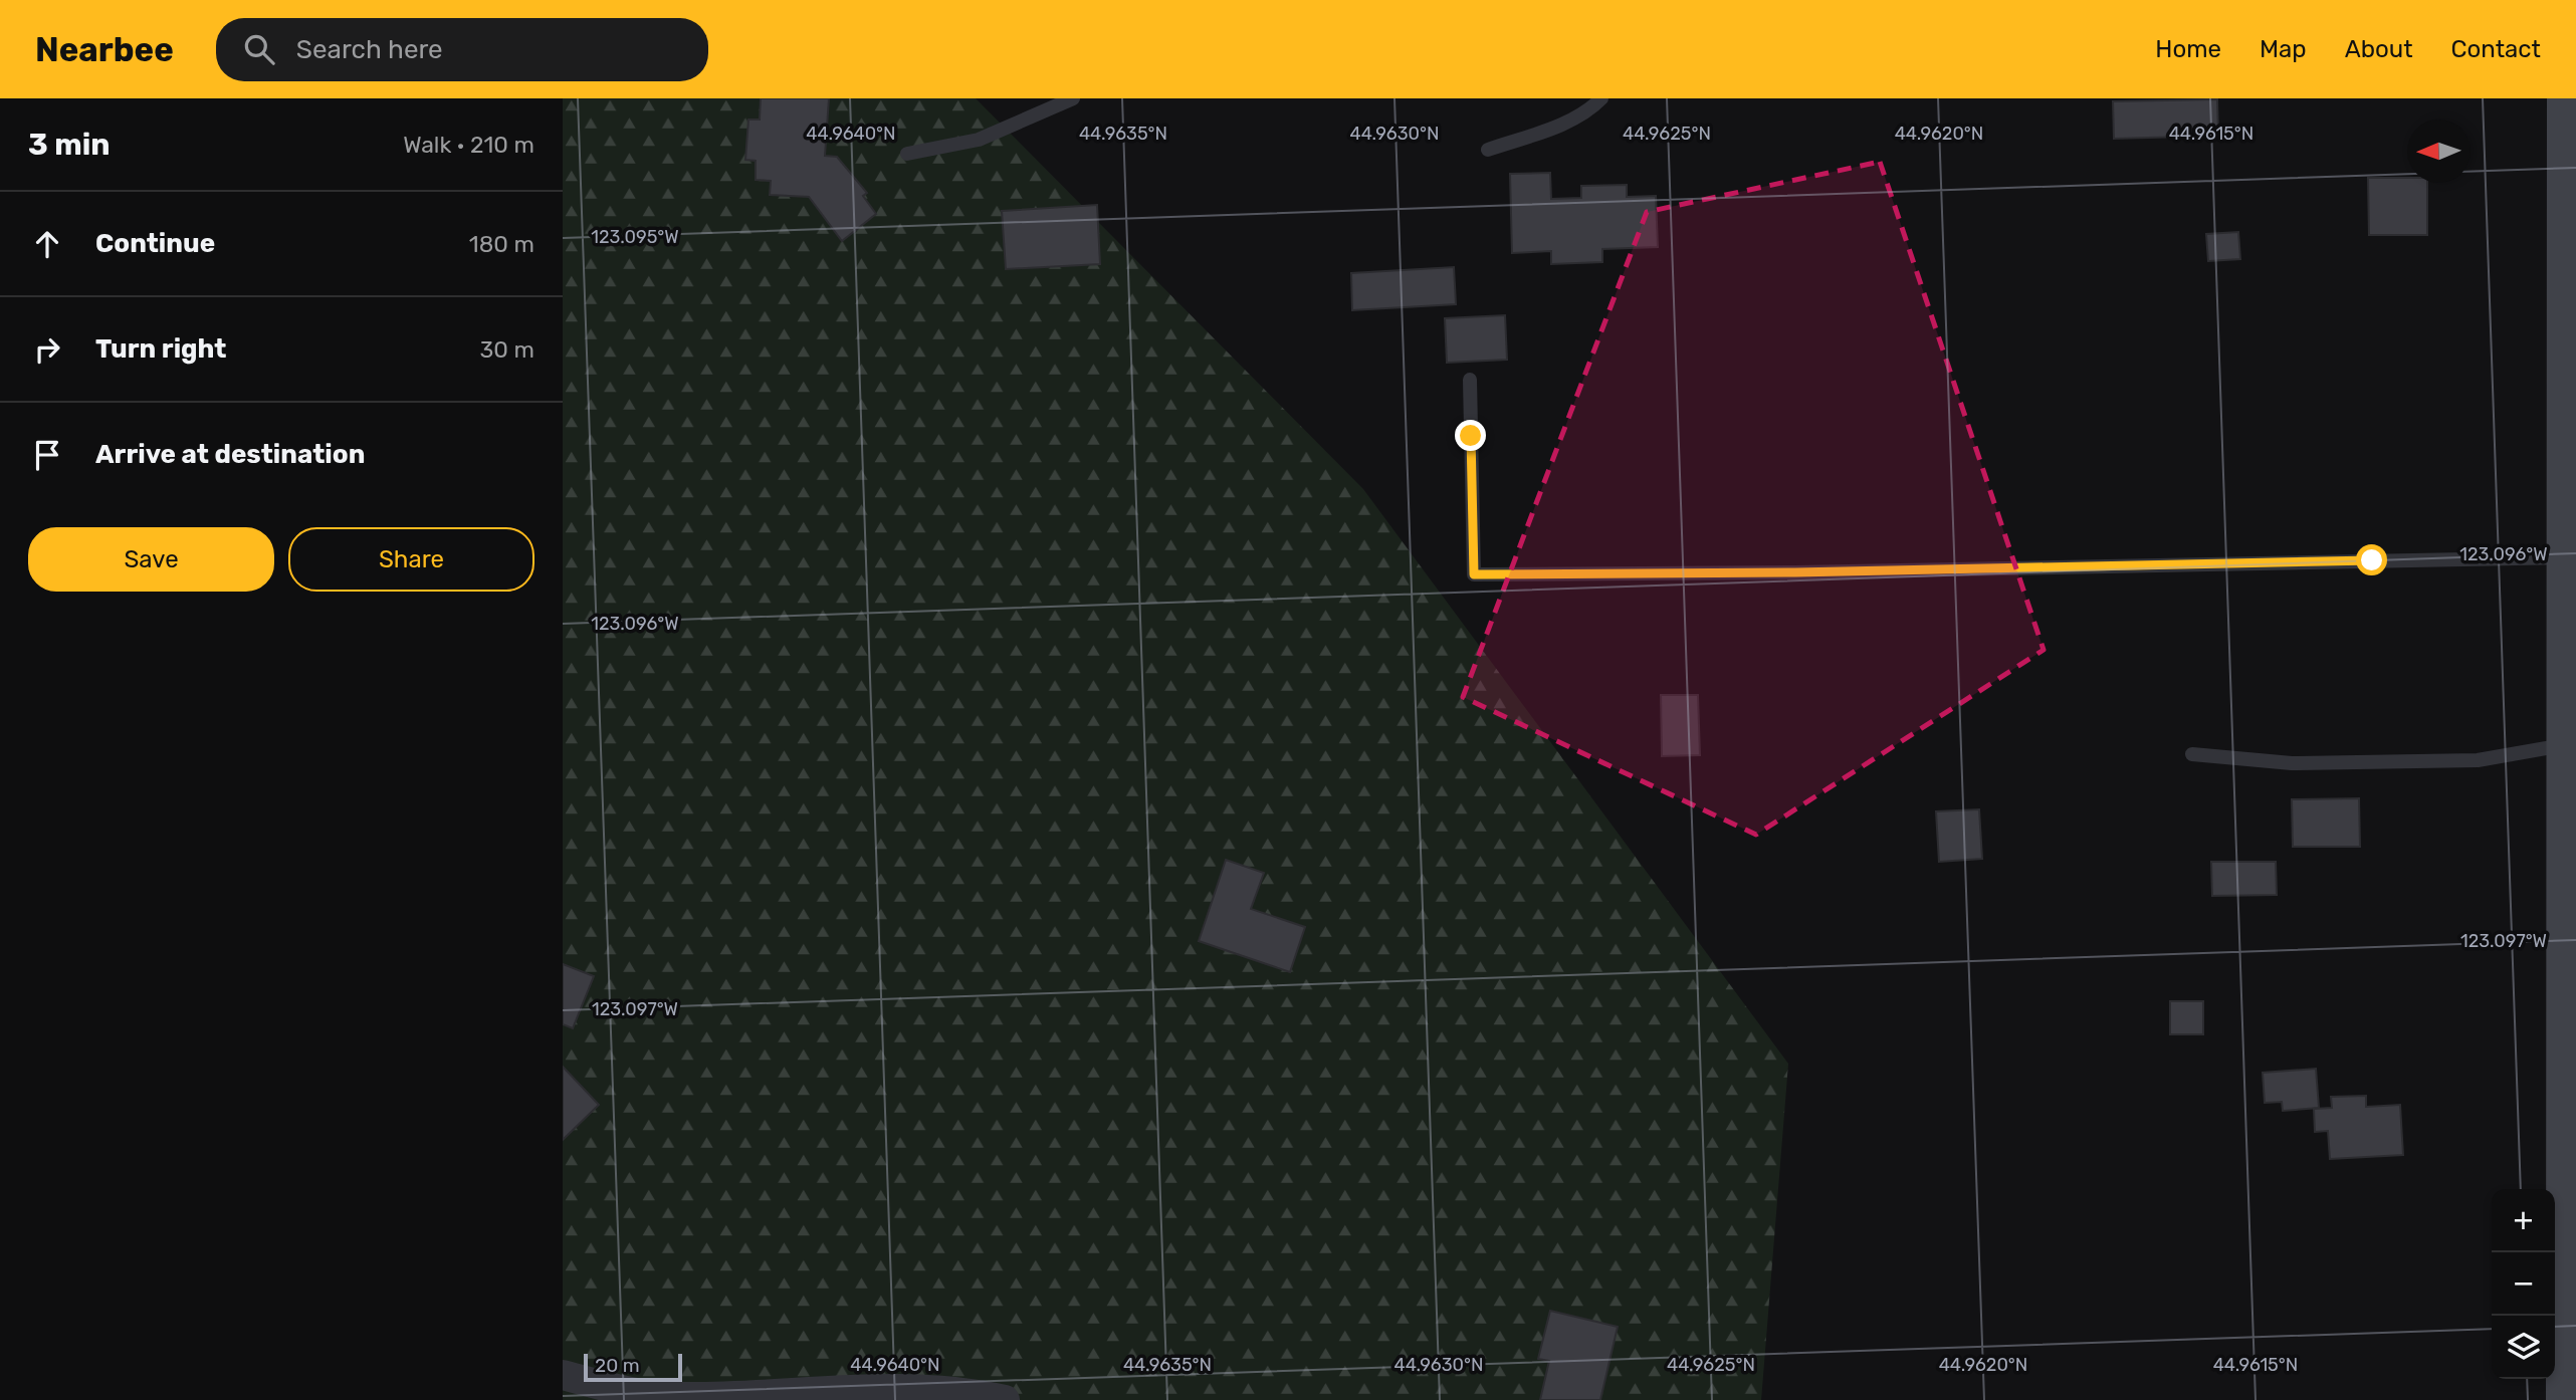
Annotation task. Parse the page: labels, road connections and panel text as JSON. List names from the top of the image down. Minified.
{"scale_bar":"20 m","north":"left","page":{"header":"Nearbee","search":"Search here","nav":["Home","Map","About","Contact"],"heading":["3 min","Walk · 210 m"],"list":[["Continue","180 m"],["Turn right","30 m"],"Arrive at destination"],"buttons":["Save","Share"],"map_buttons":["+","−"],"scale":"20 m"},"coordinates":["44.9640°N","44.9635°N","44.9630°N","44.9625°N","44.9620°N","44.9615°N","123.095°W","123.096°W","123.097°W"]}
